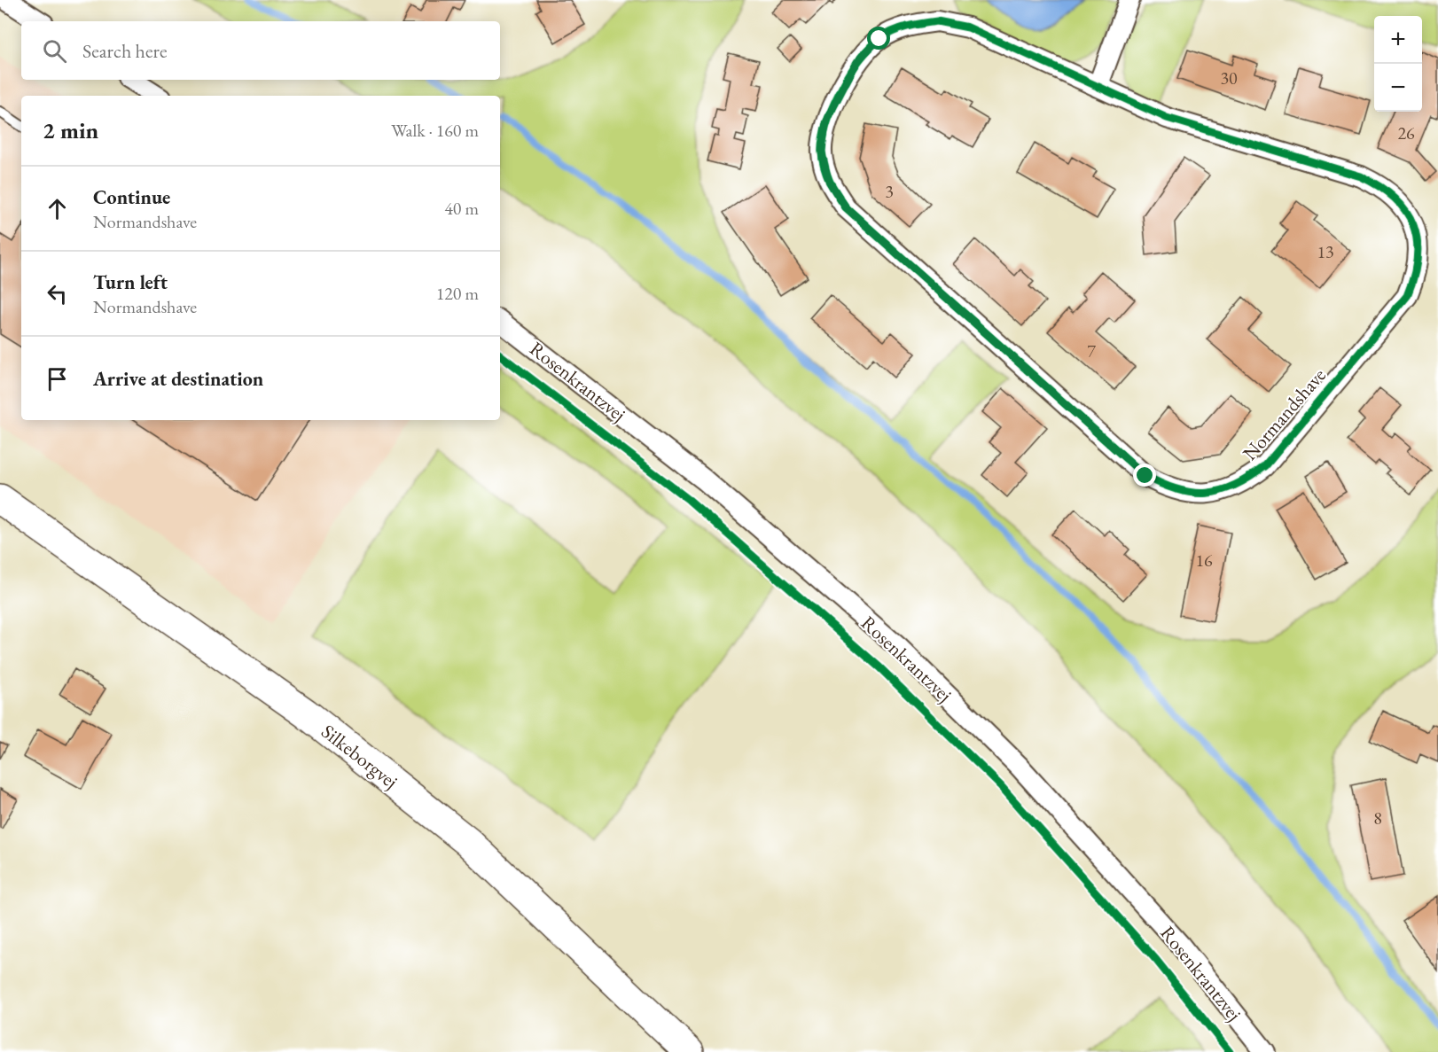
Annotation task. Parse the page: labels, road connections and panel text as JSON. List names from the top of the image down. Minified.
{"streets":{"main road":["Silkeborgvej"],"street":["Rosenkrantzvej","Normandshave"]},"house_numbers":["30","26","3","13","7","16","8"],"page":{"map_buttons":["+","−"],"search":"Search here","heading":["2 min","Walk · 160 m"],"list":[["Continue","Normandshave","40 m"],["Turn left","Normandshave","120 m"],"Arrive at destination"]}}
